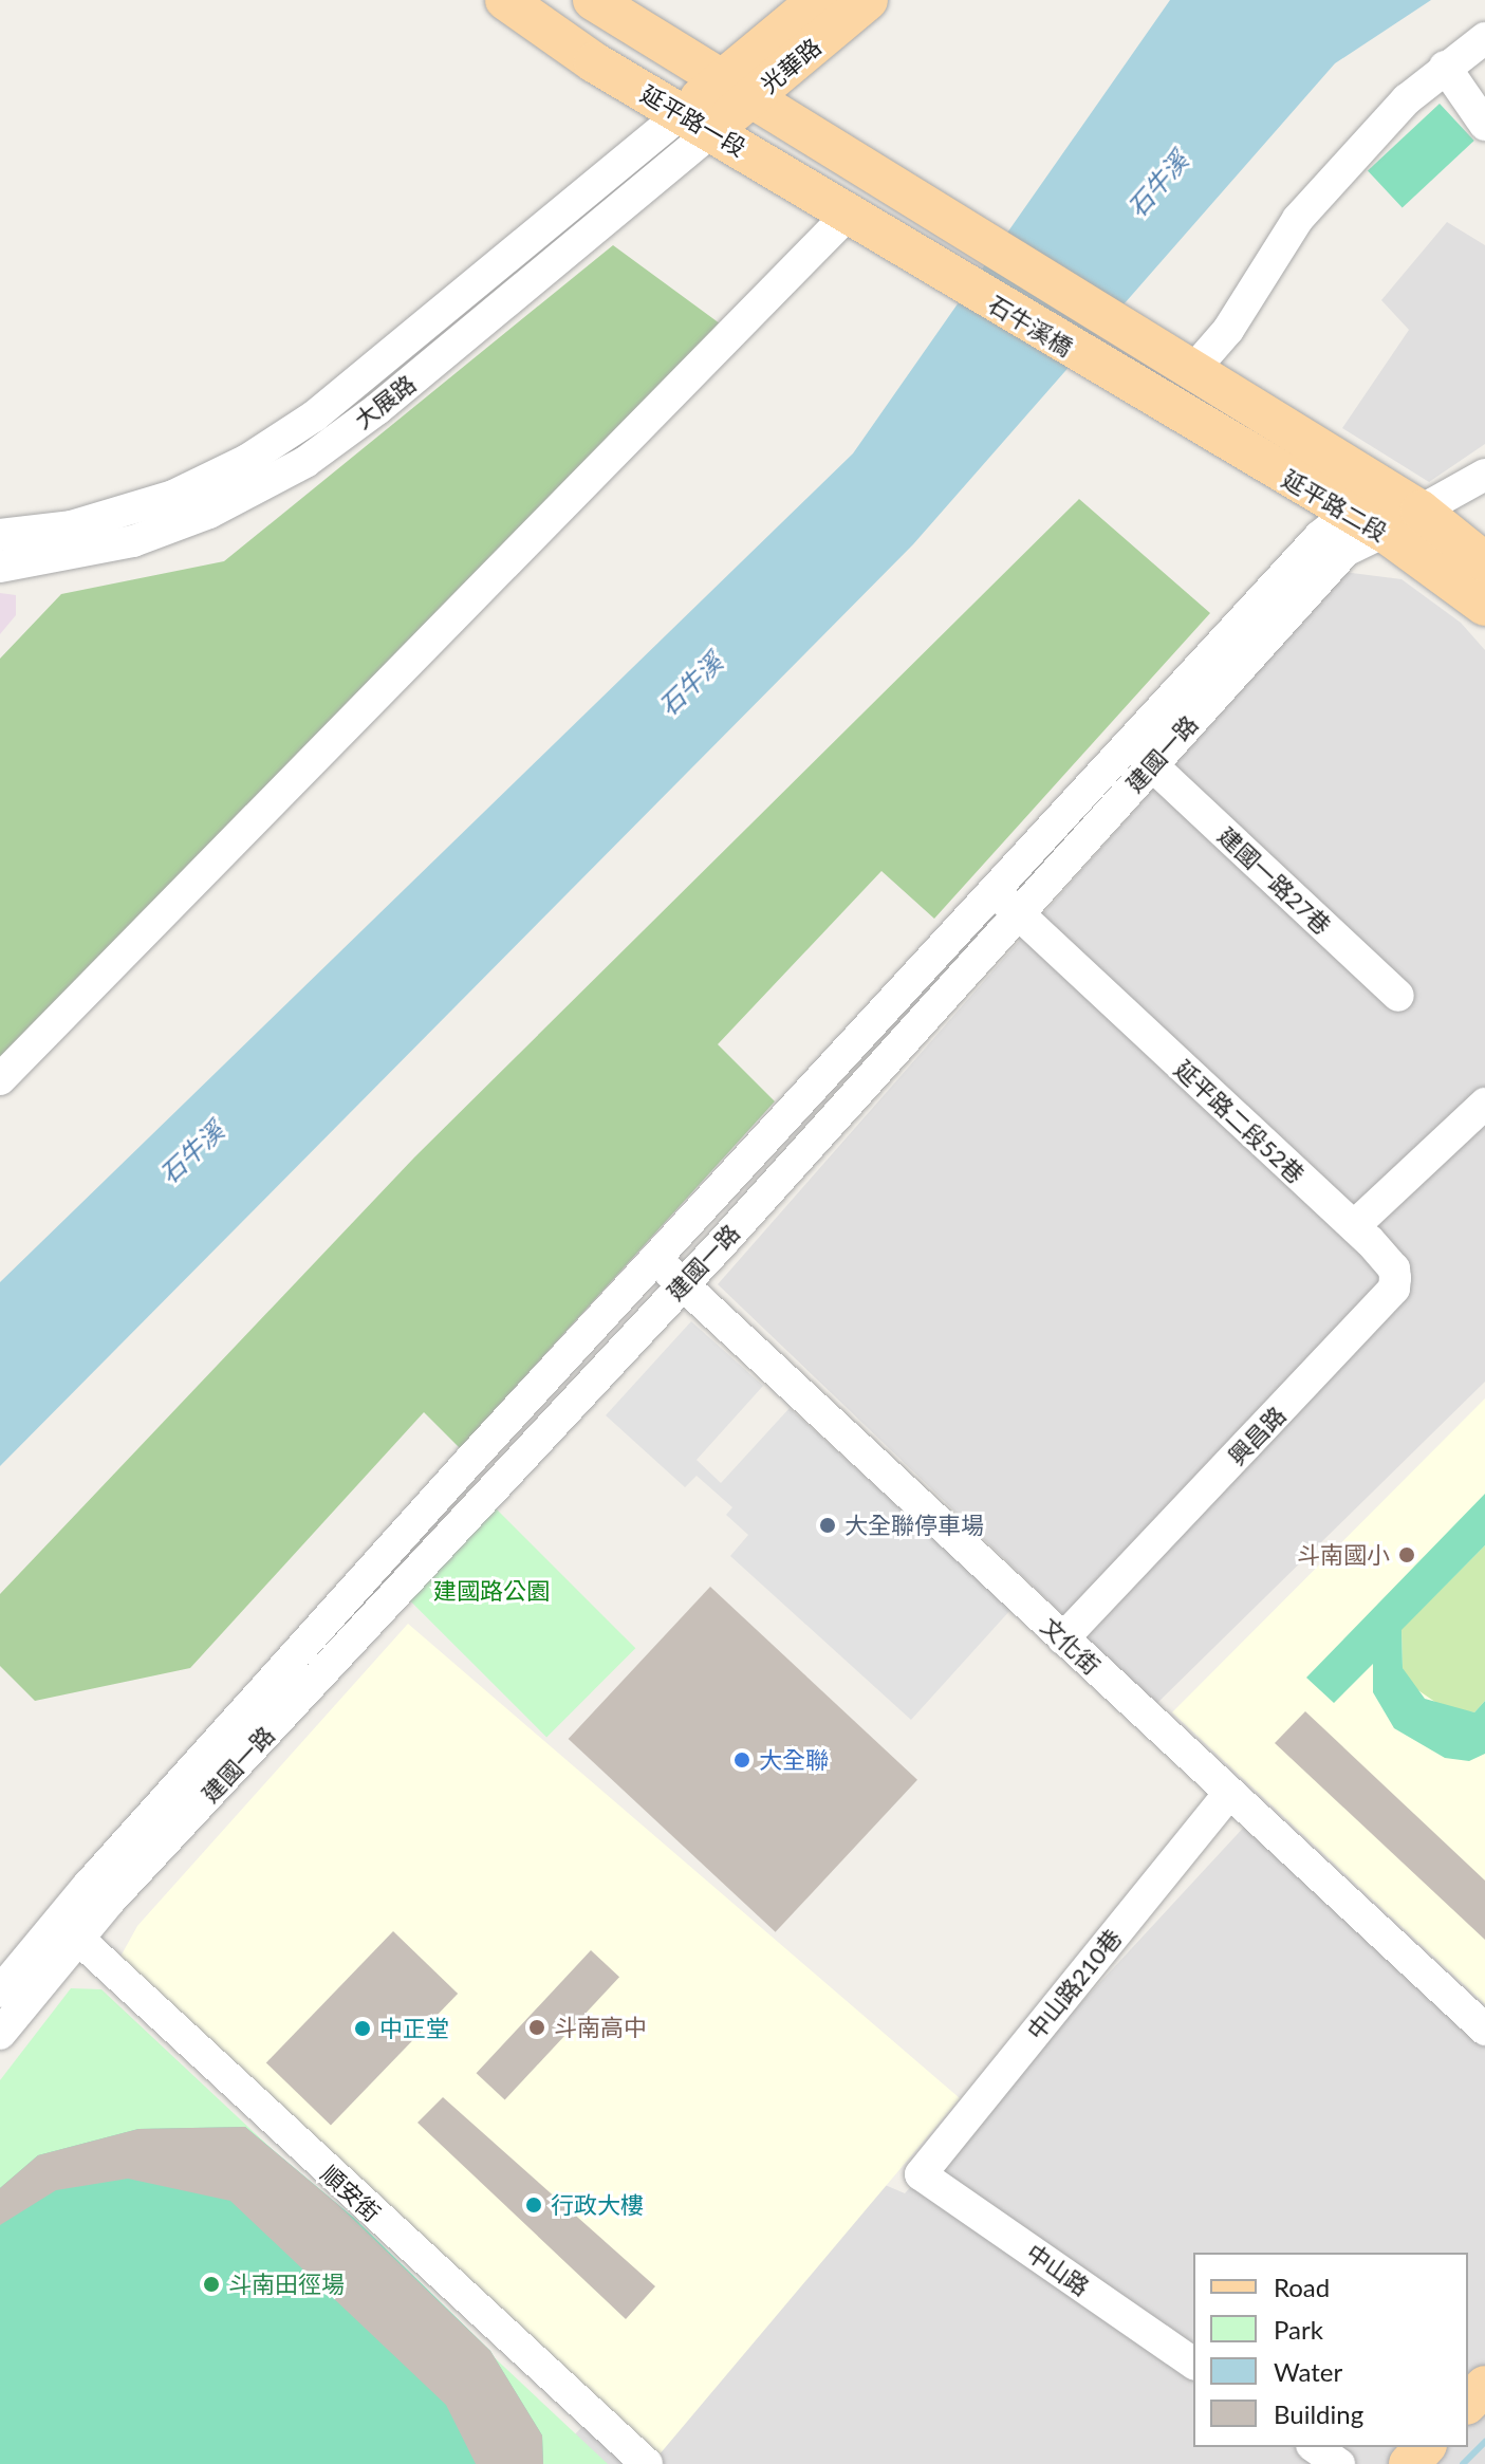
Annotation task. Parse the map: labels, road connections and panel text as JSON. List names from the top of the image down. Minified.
{"streets":{"main road":["光華路","延平路一段","石牛溪橋","延平路二段"],"street":["大展路","建國一路","建國一路27巷","延平路二段52巷","興昌路","文化街","中山路210巷","順安街","中山路"]},"crossings":[["光華路","延平路一段"],["光華路","大展路"],["延平路一段","石牛溪橋"],["延平路一段","大展路"],["石牛溪橋","延平路二段"],["延平路二段","建國一路"],["建國一路","建國一路27巷"],["建國一路","延平路二段52巷"],["建國一路","文化街"],["建國一路","順安街"],["延平路二段52巷","興昌路"],["興昌路","文化街"],["文化街","中山路210巷"],["中山路210巷","中山路"]],"water":["石牛溪"],"parks":["建國路公園"],"places":["大全聯停車場","斗南國小","大全聯","斗南高中","中正堂","行政大樓","斗南田徑場"],"legend":["Road","Park","Water","Building"]}
